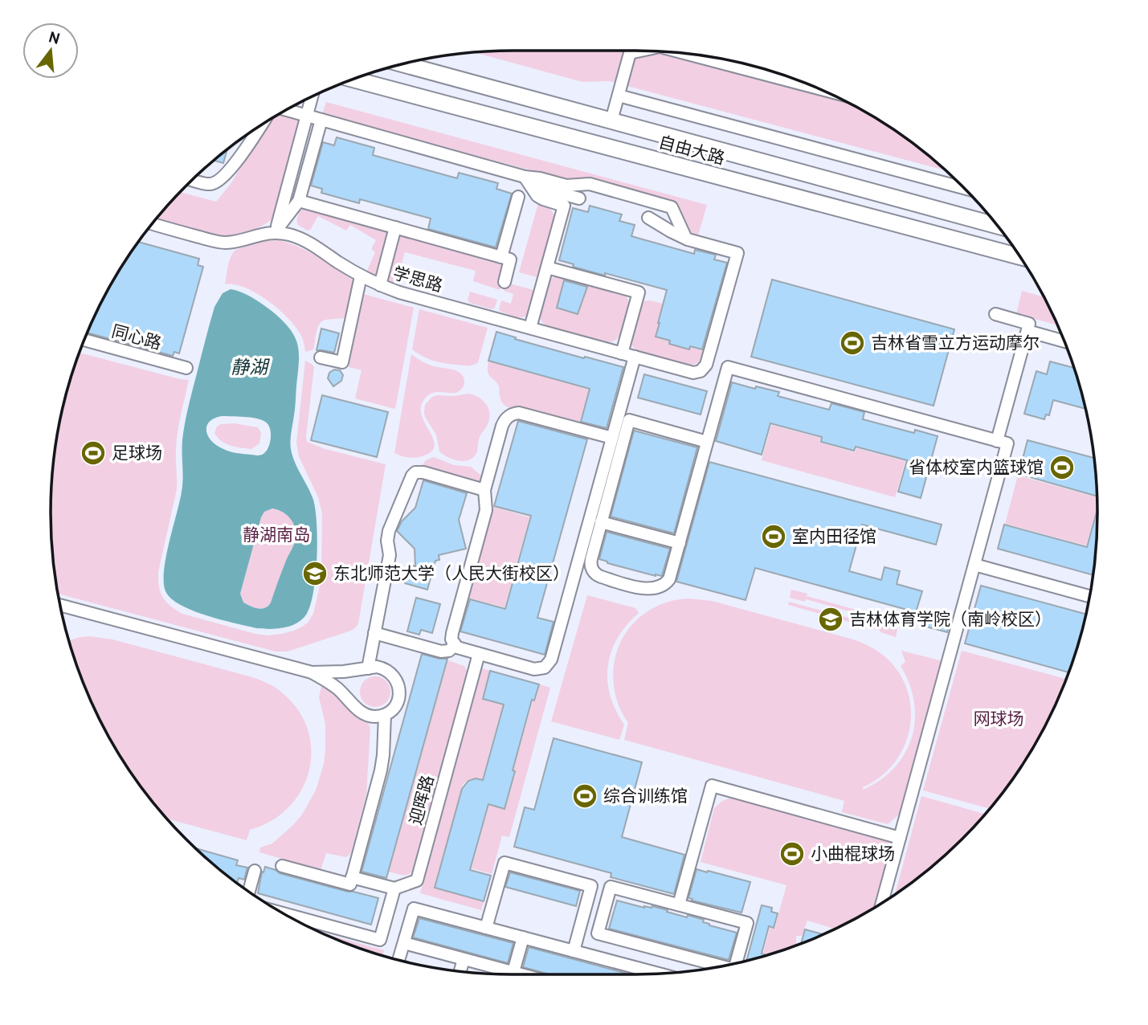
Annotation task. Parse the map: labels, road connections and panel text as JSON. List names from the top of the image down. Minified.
{"streets":{"main road":["自由大路"],"street":["学思路","同心路","迎晖路"]},"water":["静湖"],"parks":["静湖南岛","网球场"],"places":{"sports":["吉林省雪立方运动摩尔","足球场","省体校室内篮球馆","室内田径馆","综合训练馆","小曲棍球场"],"school or university":["东北师范大学（人民大街校区）","吉林体育学院（南岭校区）"]},"north":"top"}
